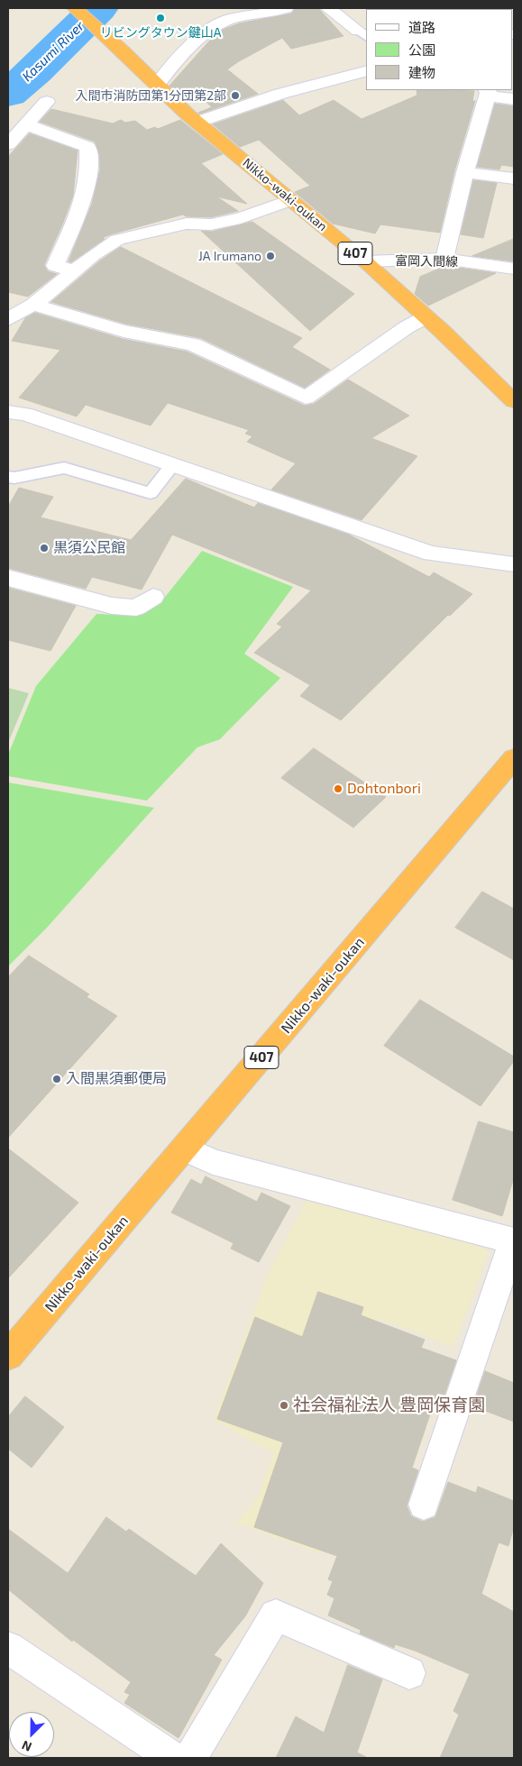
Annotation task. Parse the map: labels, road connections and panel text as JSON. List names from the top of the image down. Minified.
{"streets":{"highway":["Nikko-waki-oukan","407"],"street":["富岡入間線"]},"crossings":[["Nikko-waki-oukan","富岡入間線"]],"water":["Kasumi River"],"places":["リビングタウン鍵山A","入間市消防団第1分団第2部","JA Irumano","黒須公民館","Dohtonbori","入間黒須郵便局","社会福祉法人 豊岡保育園"],"legend":["道路","公園","建物"],"north":"bottom left"}
